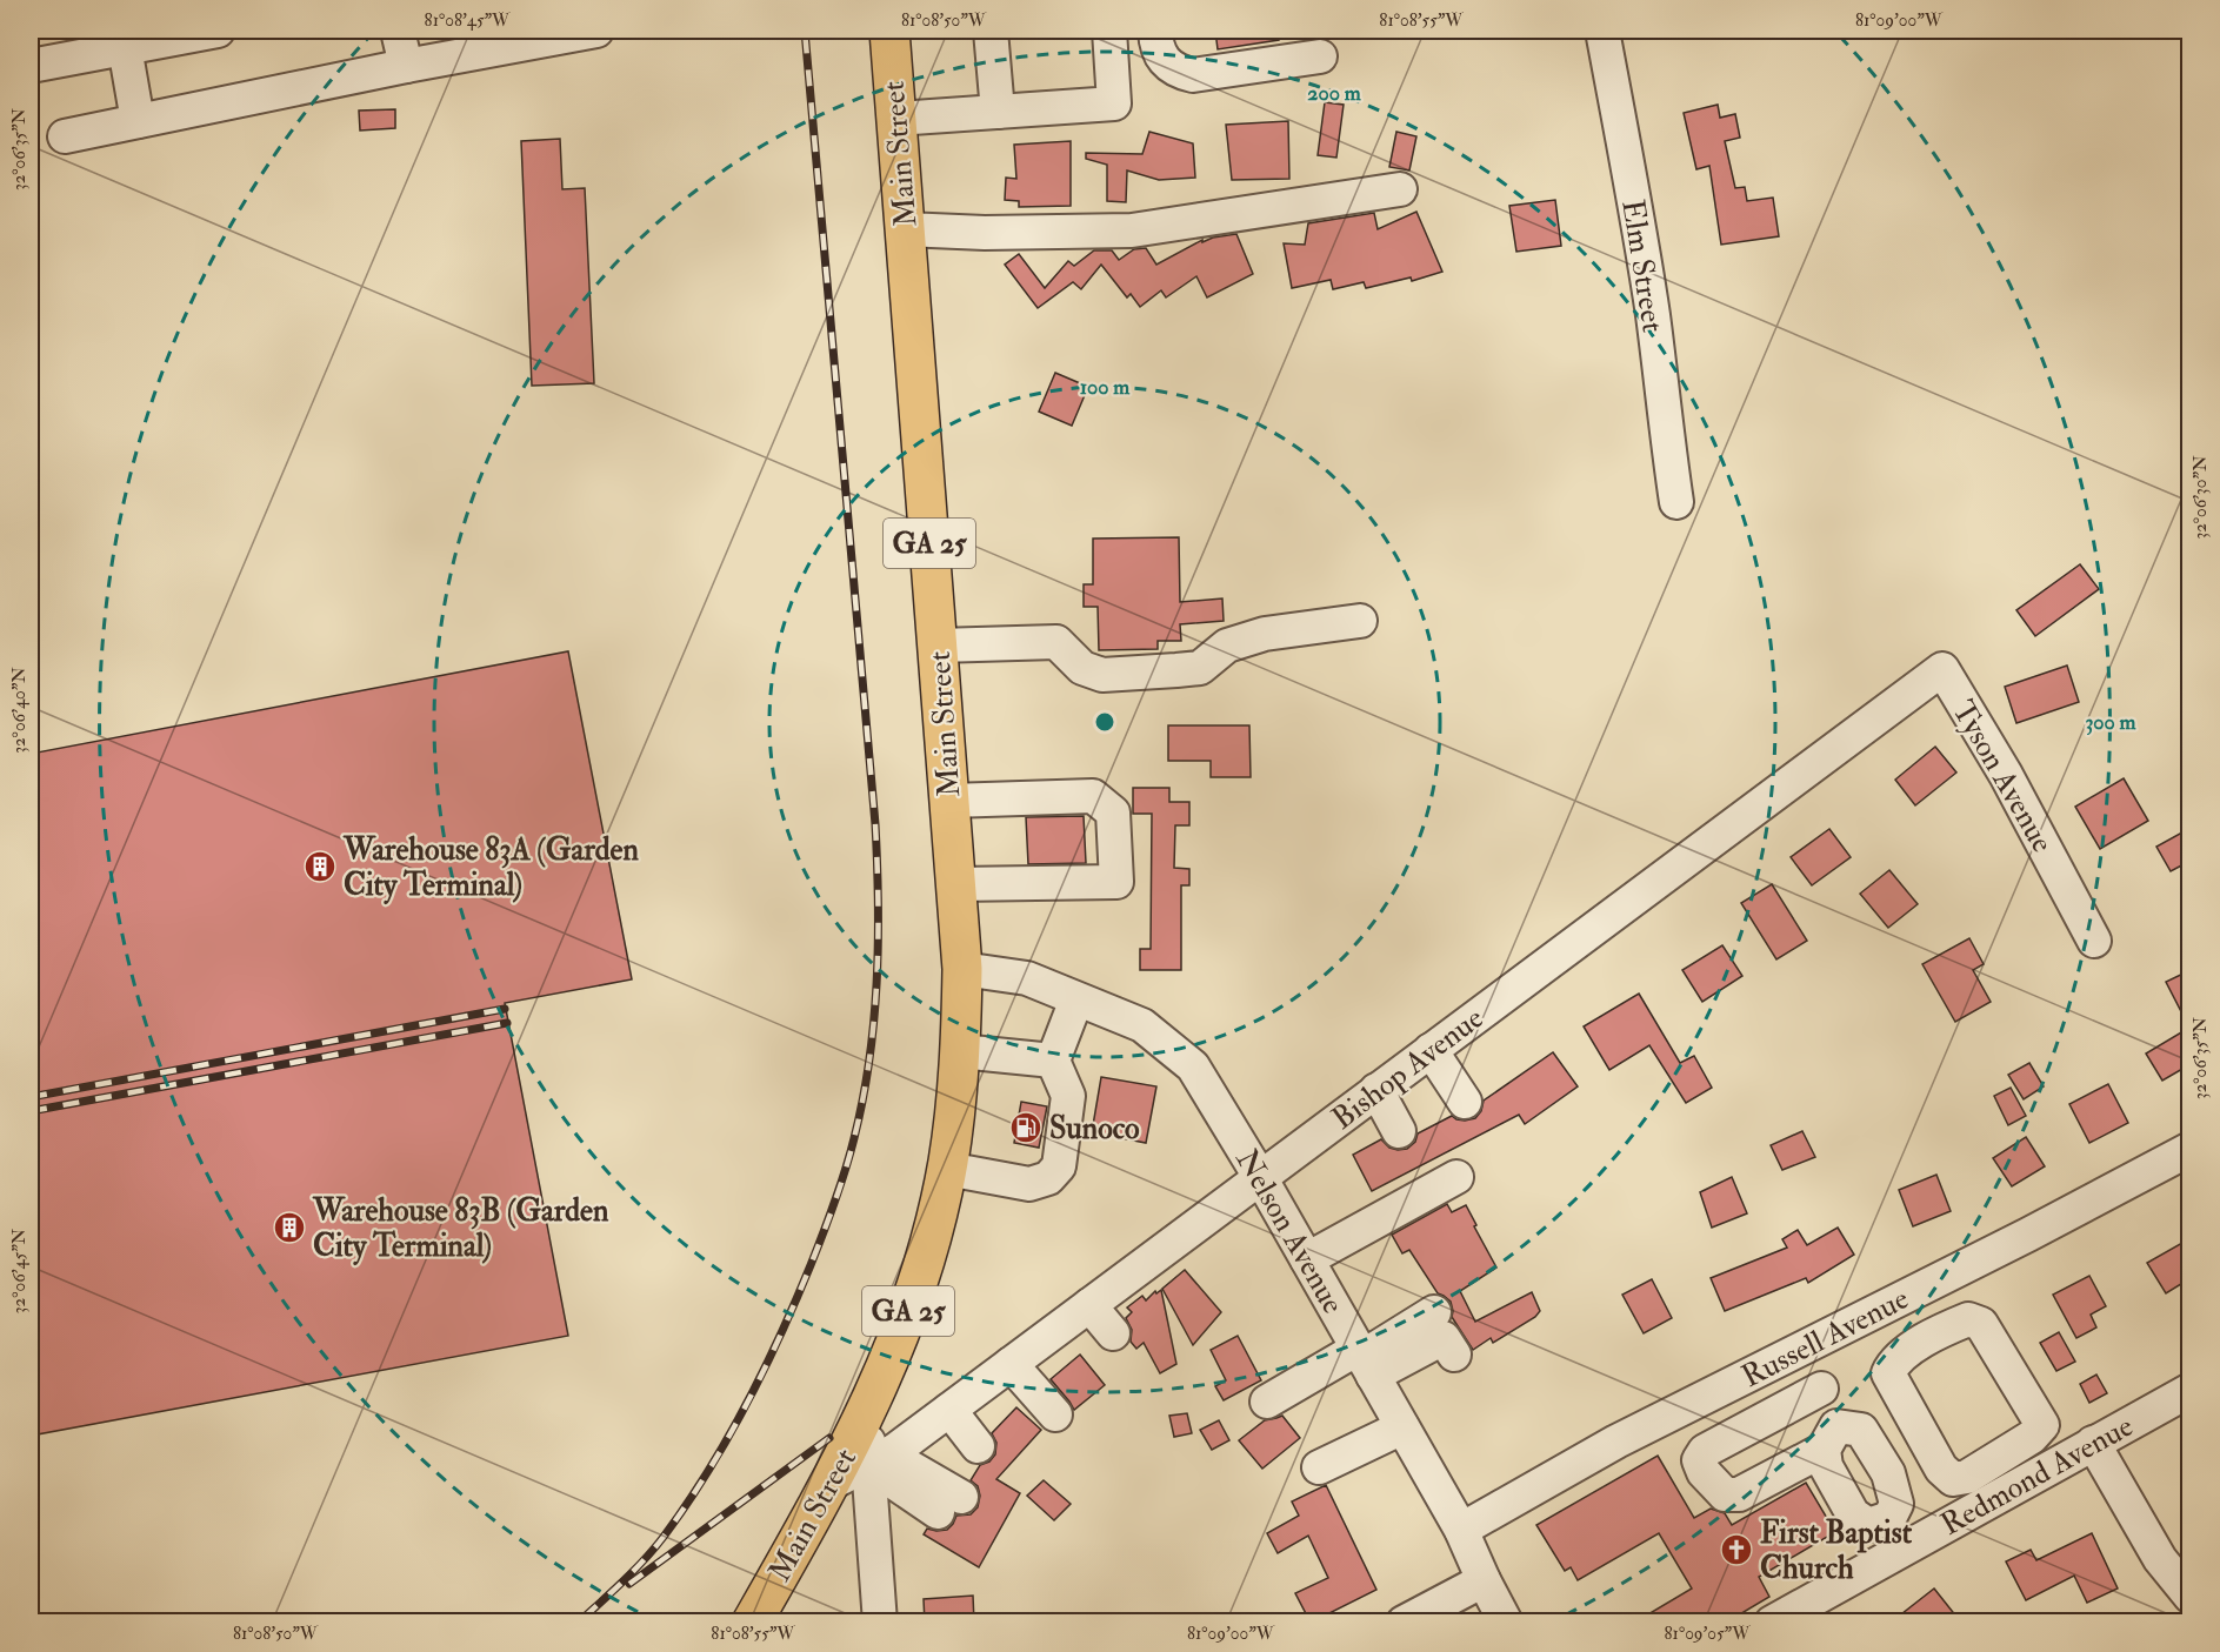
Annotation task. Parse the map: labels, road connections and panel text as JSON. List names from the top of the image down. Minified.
{"streets":{"main road":["Main Street","GA 25"],"street":["Elm Street","Tyson Avenue","Bishop Avenue","Nelson Avenue","Russell Avenue","Redmond Avenue"]},"crossings":[["Main Street","Bishop Avenue"],["Main Street","Nelson Avenue"],["Tyson Avenue","Bishop Avenue"],["Bishop Avenue","Nelson Avenue"],["Nelson Avenue","Russell Avenue"]],"places":{"building":["Warehouse 83A (Garden City Terminal)","Warehouse 83B (Garden City Terminal)"],"fuel station":["Sunoco"],"church":["First Baptist Church"]},"coordinates":["81°08'45\"W","81°08'50\"W","81°08'55\"W","81°09'00\"W","32°06'35\"N","32°06'30\"N","32°06'40\"N","32°06'45\"N","81°09'05\"W"],"rings":["200 m","100 m","300 m"]}
